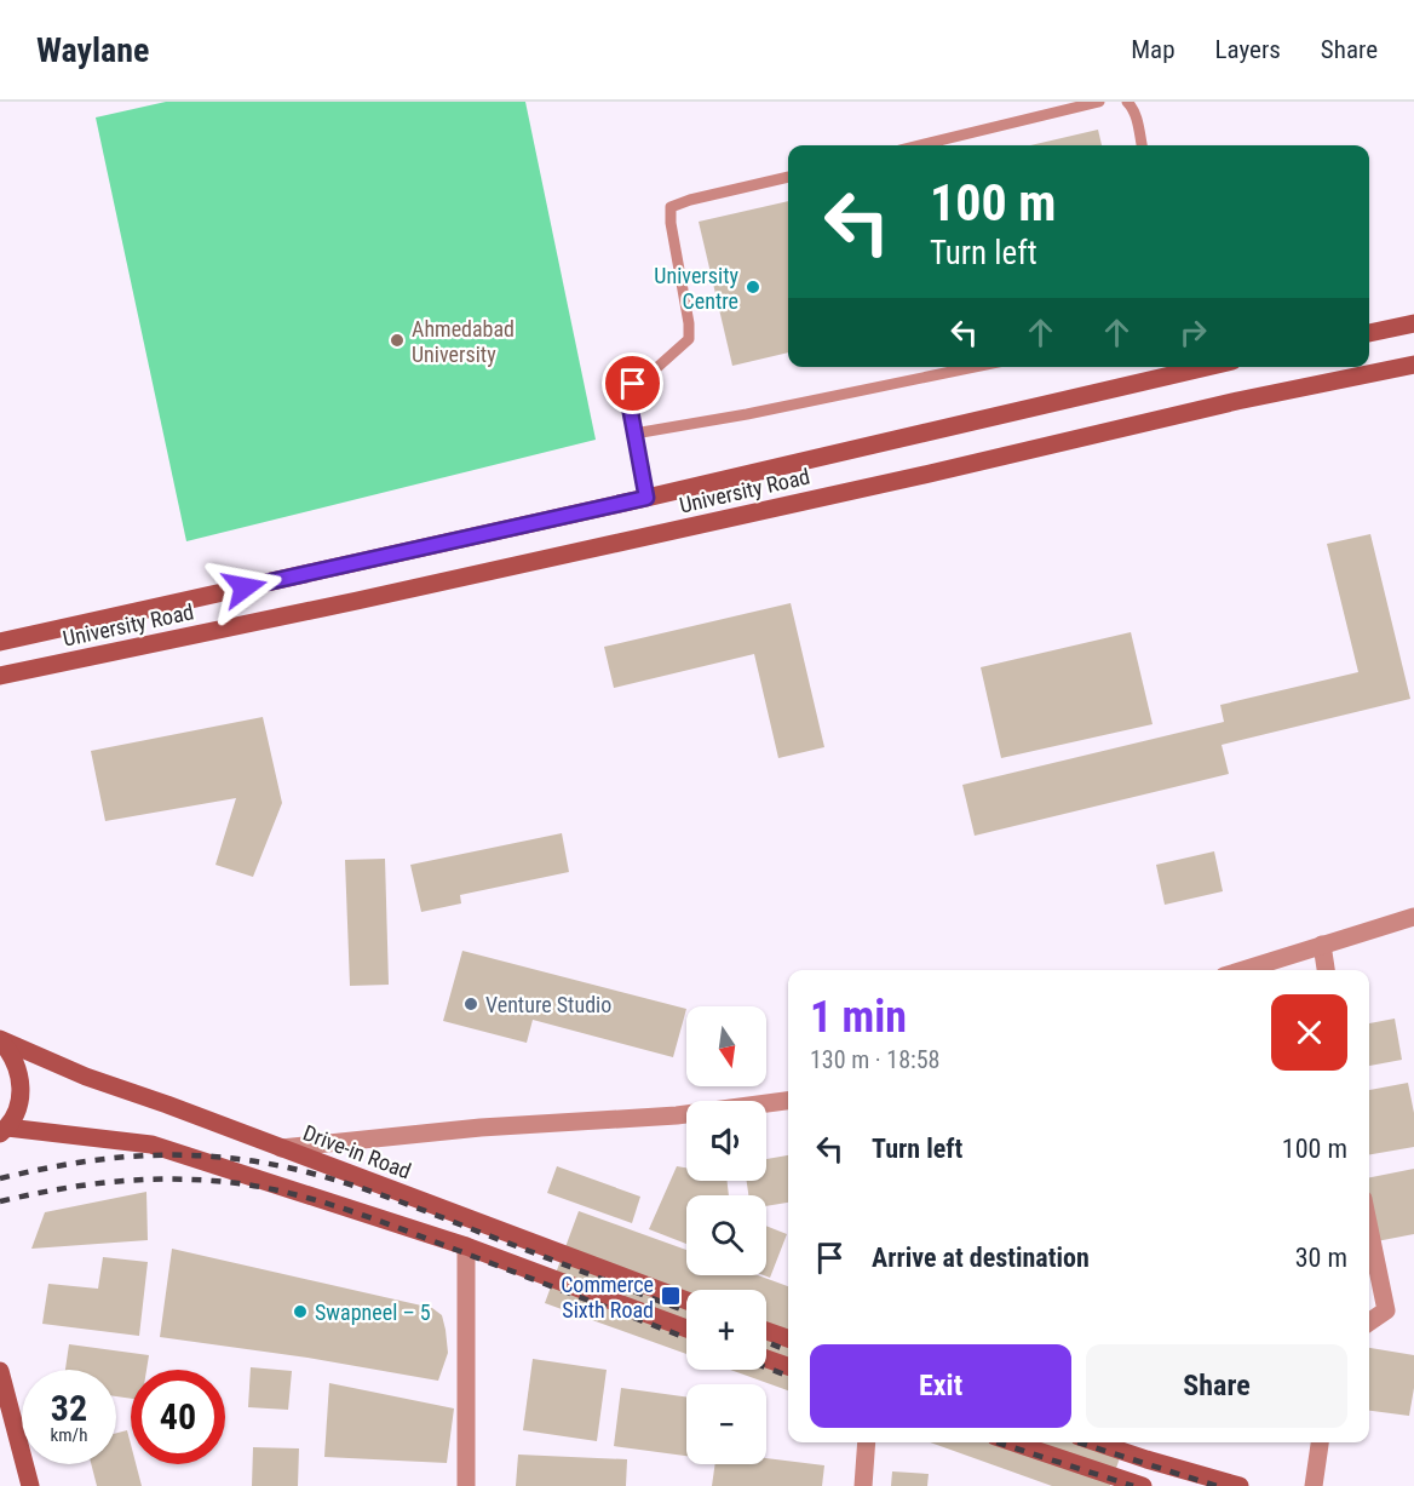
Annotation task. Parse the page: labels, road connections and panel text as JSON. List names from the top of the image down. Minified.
{"streets":{"street":["University Road","Drive-in Road"]},"places":{"other":["University Centre","Ahmedabad University","Venture Studio","Swapneel – 5"],"transit":["Commerce Sixth Road"]},"north":"bottom","page":{"header":"Waylane","nav":["Map","Layers","Share"],"turn":["100 m","Turn left"],"heading":["1 min","130 m · 18:58"],"map_buttons":["+","−"],"list":[{"name":"Turn left","value":"100 m"},{"name":"Arrive at destination","value":"30 m"}],"buttons":["Exit","Share"],"speed":"32 km/h","limit":"40"}}
